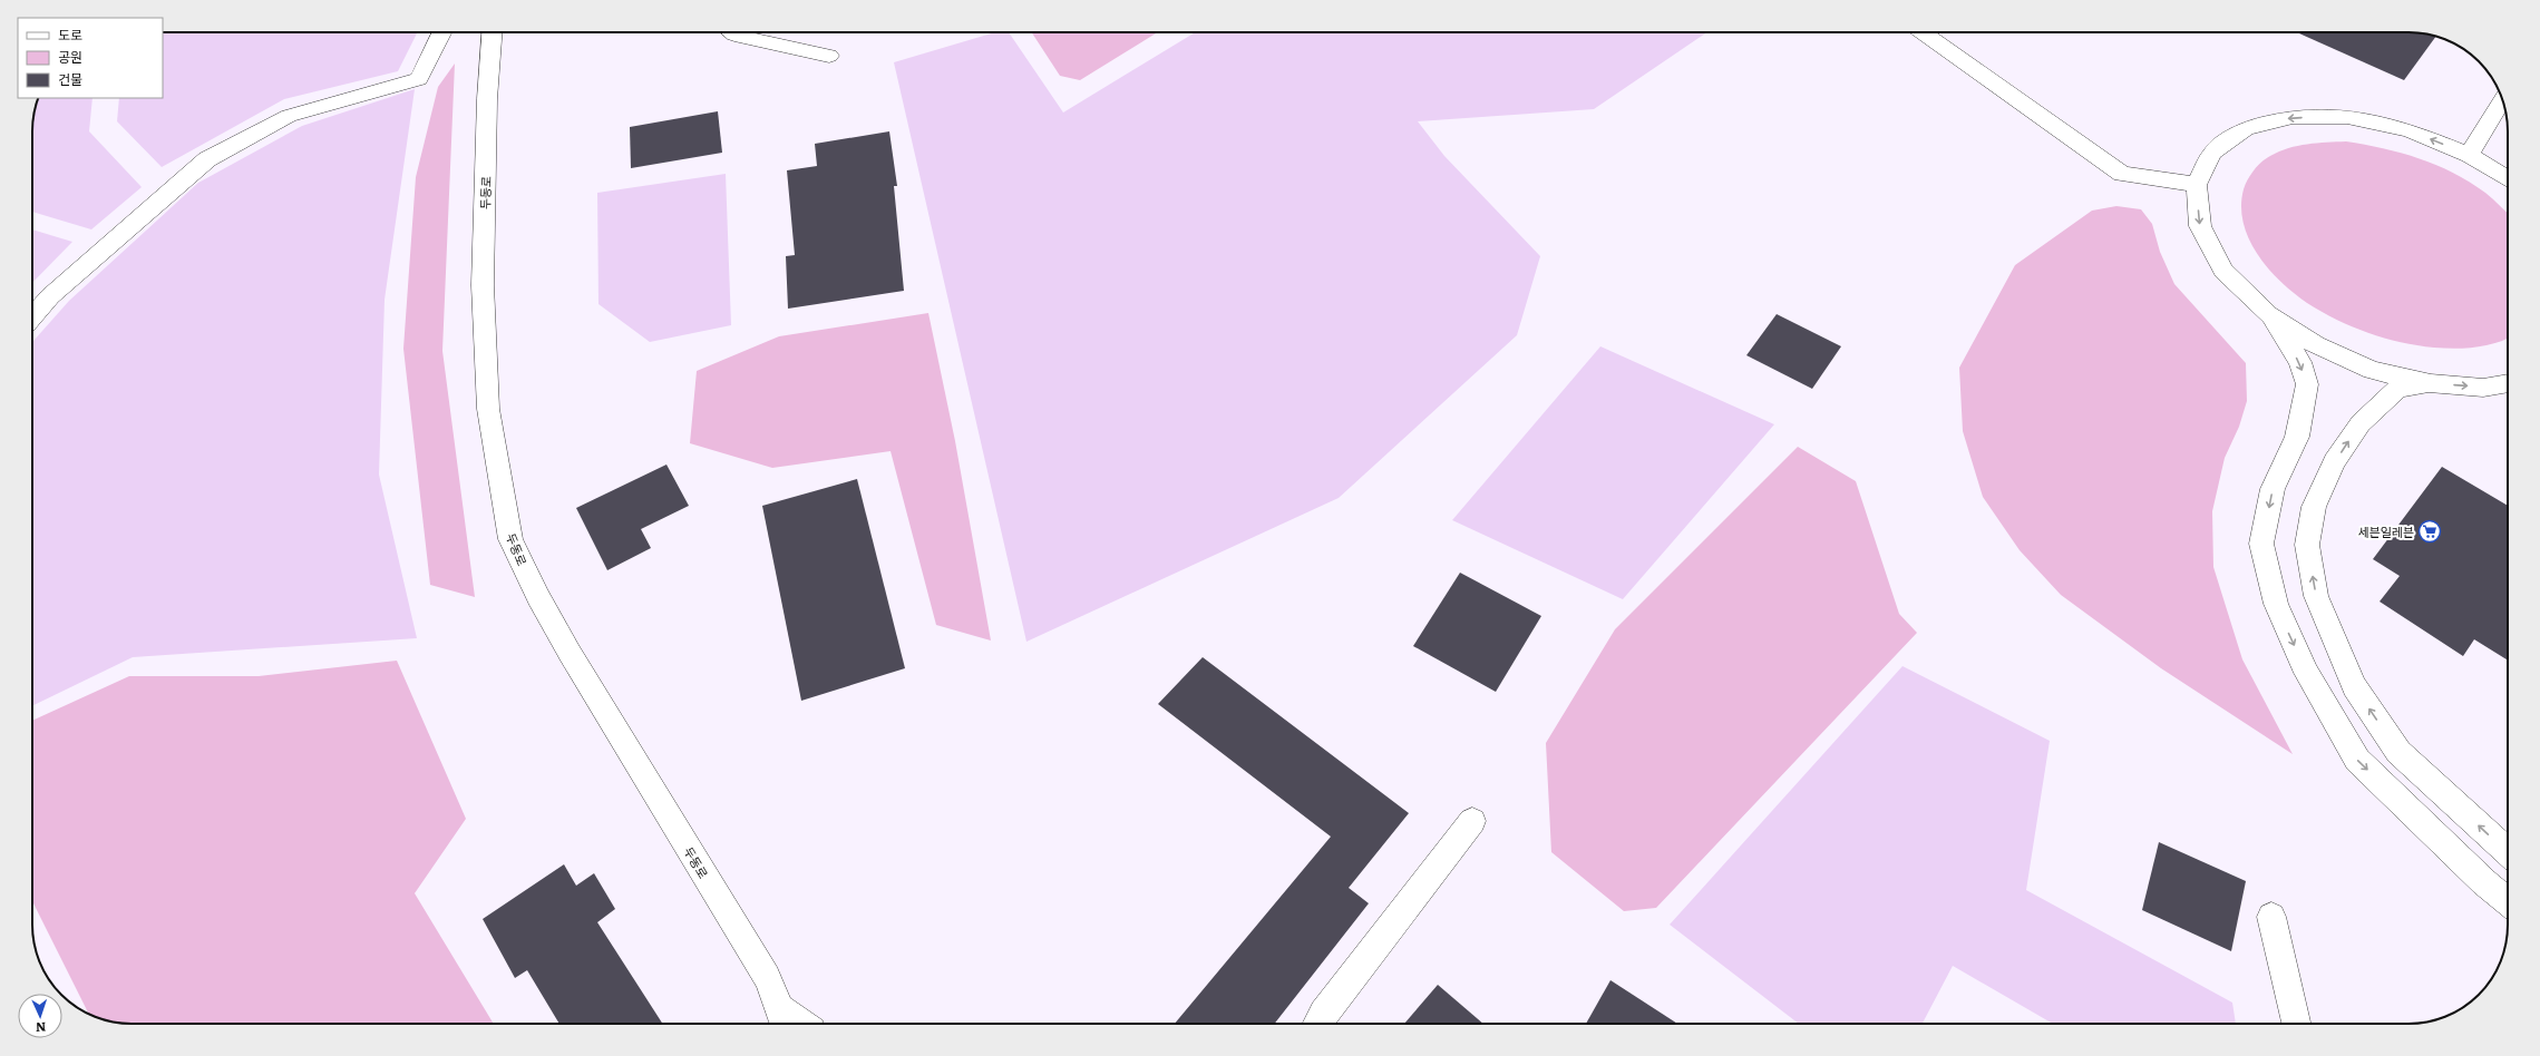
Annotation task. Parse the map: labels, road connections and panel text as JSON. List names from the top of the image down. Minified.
{"streets":{"street":["두동로"]},"places":{"supermarket":["세븐일레븐"]},"legend":["도로","공원","건물"],"north":"bottom"}
